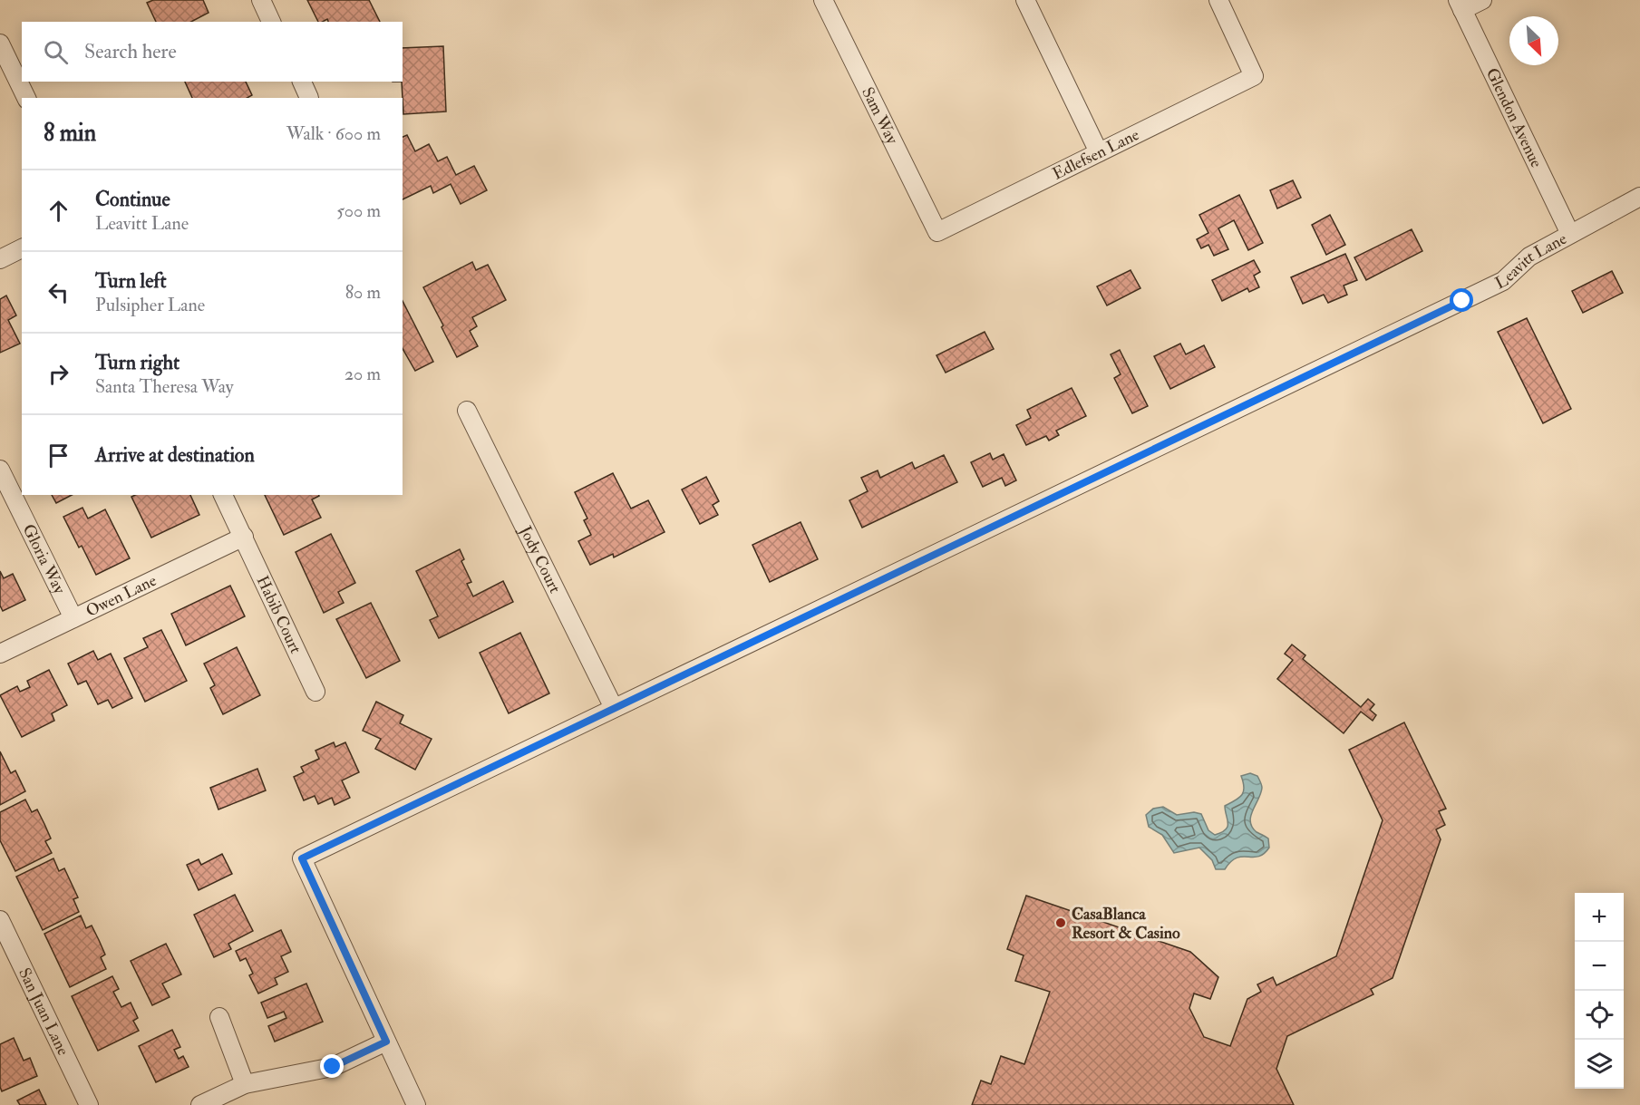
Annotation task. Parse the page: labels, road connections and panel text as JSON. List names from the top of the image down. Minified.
{"streets":{"street":["Sam Way","Glendon Avenue","Edlefsen Lane","Leavitt Lane","Gloria Way","Jody Court","Owen Lane","Habib Court","San Juan Lane"]},"crossings":[["Sam Way","Edlefsen Lane"],["Glendon Avenue","Leavitt Lane"],["Leavitt Lane","Jody Court"],["Gloria Way","Owen Lane"],["Owen Lane","Habib Court"]],"places":["CasaBlanca Resort & Casino"],"north":"bottom right","page":{"search":"Search here","heading":["8 min","Walk · 600 m"],"list":[["Continue","Leavitt Lane","500 m"],["Turn left","Pulsipher Lane","80 m"],["Turn right","Santa Theresa Way","20 m"],"Arrive at destination"],"map_buttons":["+","−"]}}
